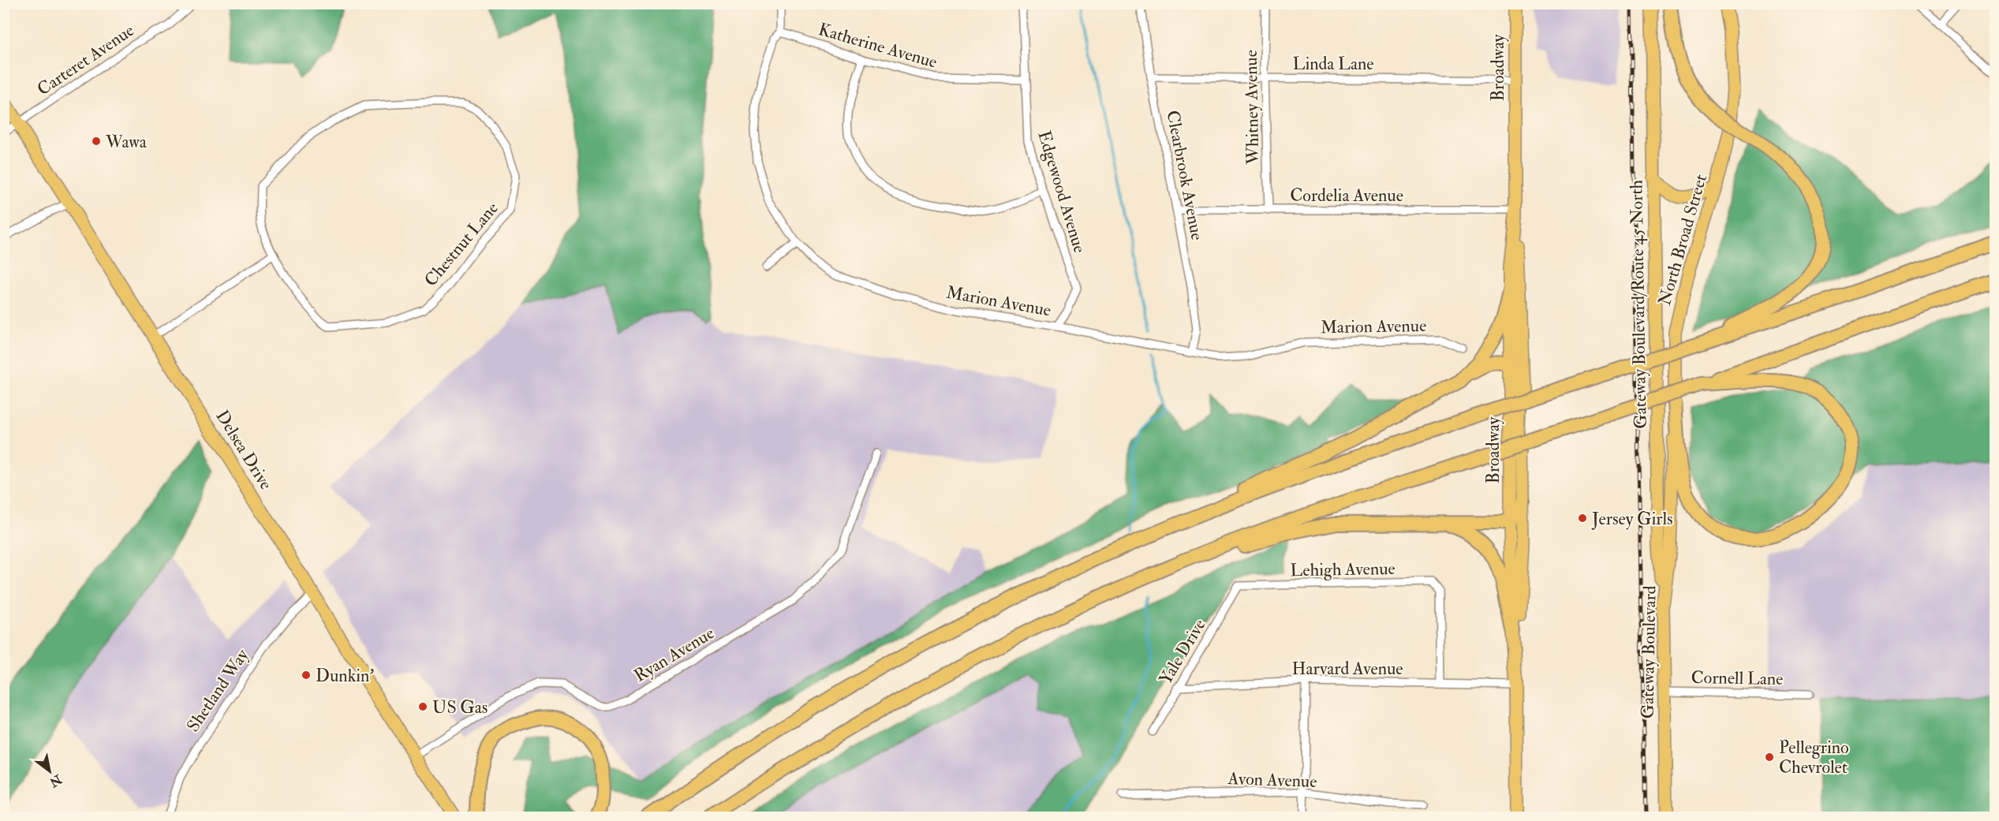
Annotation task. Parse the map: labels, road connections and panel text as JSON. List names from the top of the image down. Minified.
{"streets":{"main road":["Broadway","North Broad Street","Gateway Boulevard/Route 45 North","Delsea Drive","Gateway Boulevard"],"street":["Katherine Avenue","Carteret Avenue","Linda Lane","Whitney Avenue","Clearbrook Avenue","Edgewood Avenue","Cordelia Avenue","Chestnut Lane","Marion Avenue","Lehigh Avenue","Yale Drive","Ryan Avenue","Harvard Avenue","Cornell Lane","Shetland Way","Avon Avenue"]},"crossings":[["Katherine Avenue","Edgewood Avenue"],["Katherine Avenue","Marion Avenue"],["Carteret Avenue","Delsea Drive"],["Linda Lane","Broadway"],["Linda Lane","Whitney Avenue"],["Linda Lane","Clearbrook Avenue"],["Broadway","Cordelia Avenue"],["Broadway","Harvard Avenue"],["Whitney Avenue","Cordelia Avenue"],["Clearbrook Avenue","Cordelia Avenue"],["Clearbrook Avenue","Marion Avenue"],["Edgewood Avenue","Marion Avenue"],["North Broad Street","Gateway Boulevard"],["Gateway Boulevard/Route 45 North","Gateway Boulevard"],["Delsea Drive","Ryan Avenue"],["Delsea Drive","Shetland Way"],["Lehigh Avenue","Yale Drive"],["Lehigh Avenue","Harvard Avenue"],["Yale Drive","Harvard Avenue"],["Gateway Boulevard","Cornell Lane"]],"places":["Wawa","Jersey Girls","Dunkin'","US Gas","Pellegrino Chevrolet"],"north":"bottom right"}
